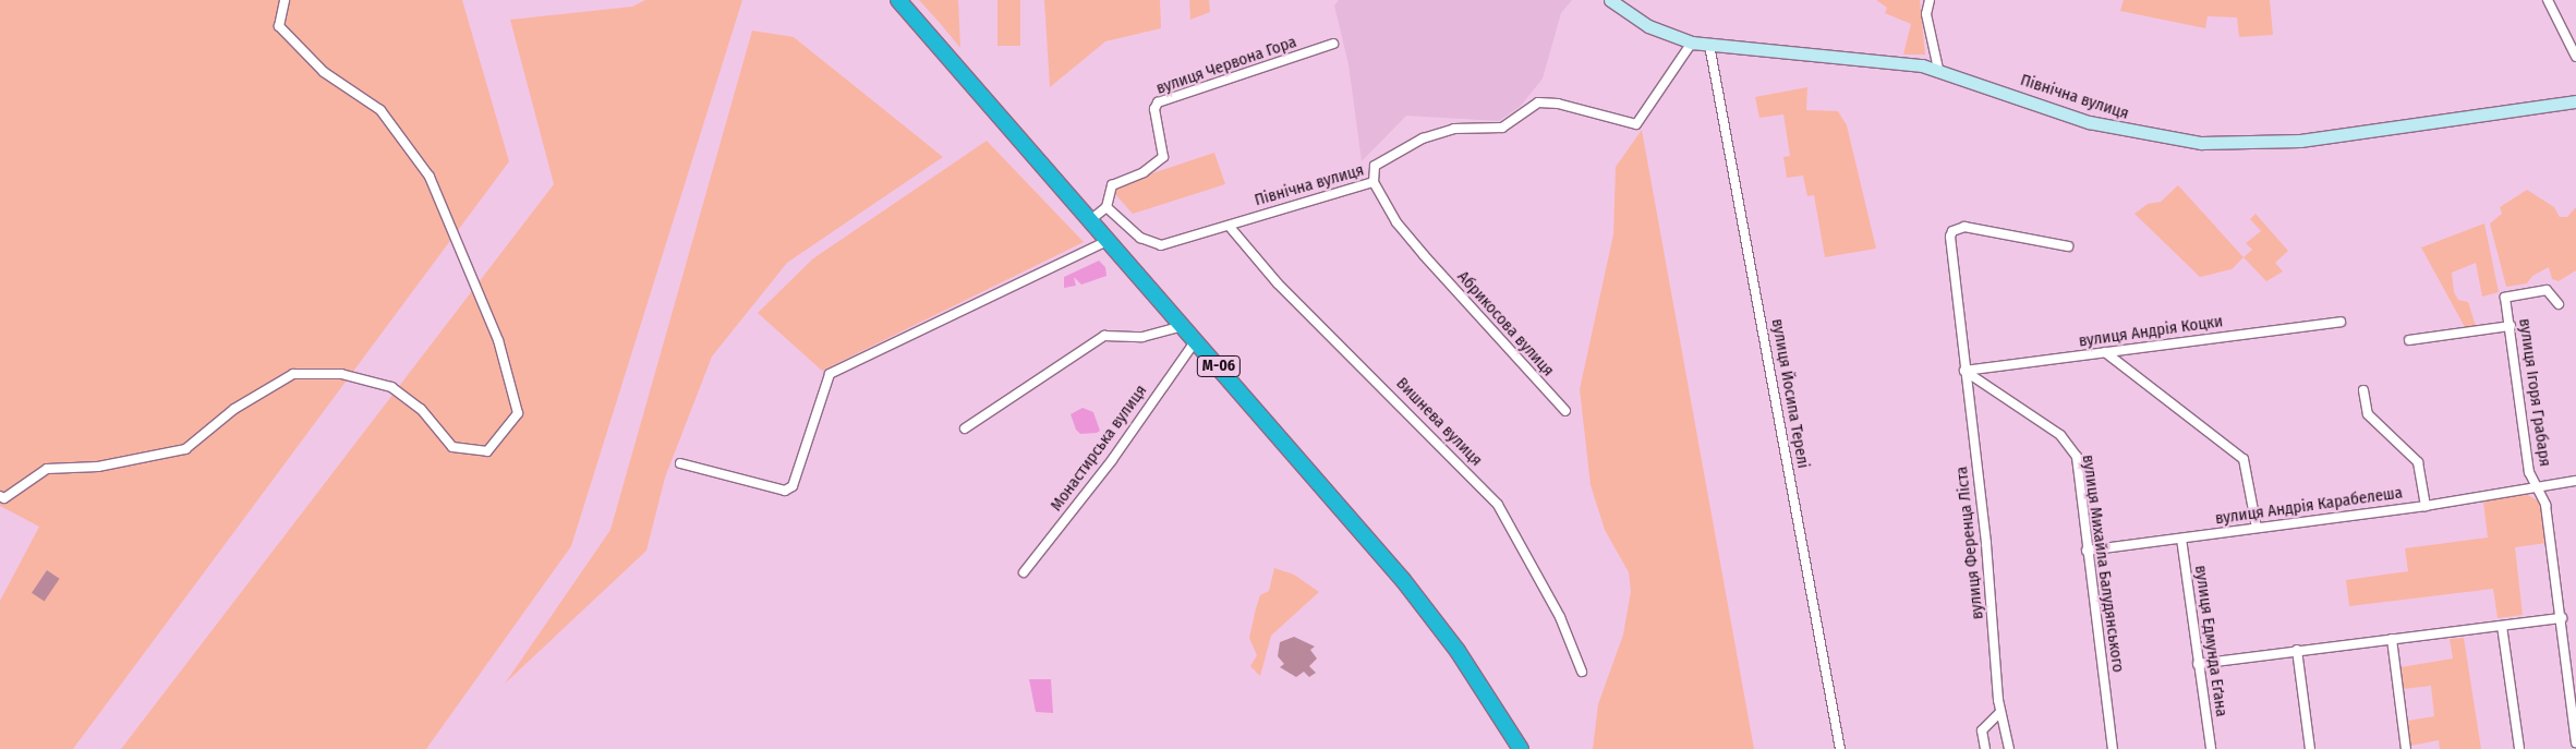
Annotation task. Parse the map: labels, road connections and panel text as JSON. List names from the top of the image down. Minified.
{"streets":{"highway":["М-06"],"street":["вулиця Червона Гора","Північна вулиця","Абрикосова вулиця","вулиця Андрія Коцки","вулиця Ігоря Грабаря","вулиця Йосипа Терелі","Вишнева вулиця","Монастирська вулиця","вулиця Андрія Карабелеша","вулиця Ференца Ліста","вулиця Михайла Балудянського","вулиця Едмунда Еґана"]},"crossings":[["вулиця Червона Гора","Північна вулиця"],["вулиця Червона Гора","М-06"],["Північна вулиця","Абрикосова вулиця"],["Північна вулиця","вулиця Йосипа Терелі"],["Північна вулиця","Вишнева вулиця"],["вулиця Андрія Коцки","вулиця Ференца Ліста"],["вулиця Андрія Коцки","вулиця Михайла Балудянського"],["М-06","Монастирська вулиця"],["вулиця Ігоря Грабаря","вулиця Андрія Карабелеша"],["вулиця Андрія Карабелеша","вулиця Михайла Балудянського"],["вулиця Андрія Карабелеша","вулиця Едмунда Еґана"],["вулиця Ференца Ліста","вулиця Михайла Балудянського"]]}
